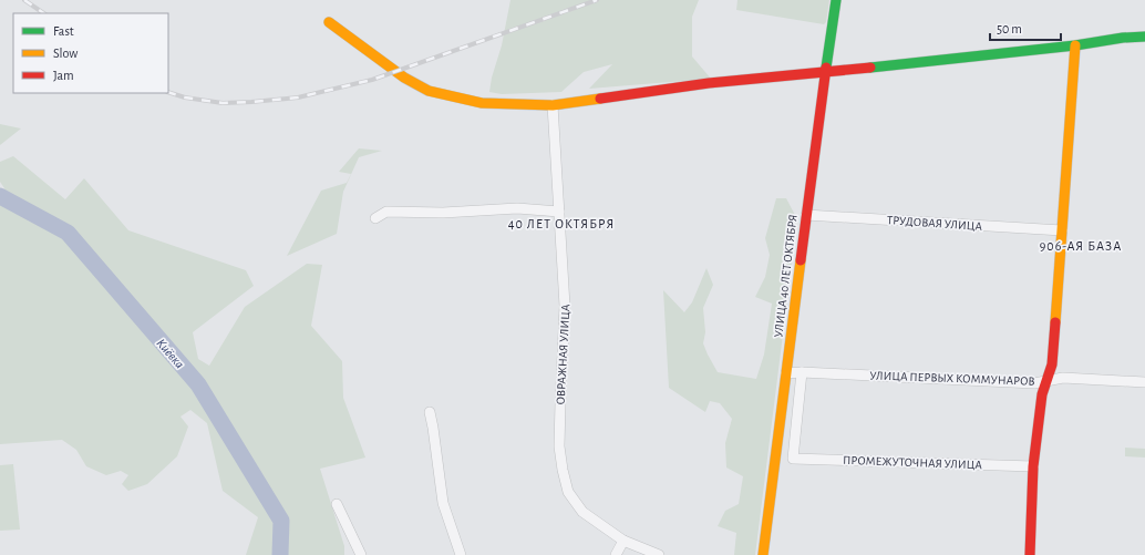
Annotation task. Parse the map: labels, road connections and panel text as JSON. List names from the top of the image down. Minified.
{"streets":{"street":["ТРУДОВАЯ УЛИЦА","УЛИЦА 40 ЛЕТ ОКТЯБРЯ","ОВРАЖНАЯ УЛИЦА","УЛИЦА ПЕРВЫХ КОММУНАРОВ","ПРОМЕЖУТОЧНАЯ УЛИЦА"]},"crossings":[["ТРУДОВАЯ УЛИЦА","УЛИЦА 40 ЛЕТ ОКТЯБРЯ"],["УЛИЦА 40 ЛЕТ ОКТЯБРЯ","УЛИЦА ПЕРВЫХ КОММУНАРОВ"],["УЛИЦА ПЕРВЫХ КОММУНАРОВ","ПРОМЕЖУТОЧНАЯ УЛИЦА"]],"districts":["40 ЛЕТ ОКТЯБРЯ","906-АЯ БАЗА"],"water":["Киёвка"],"legend":["Fast","Slow","Jam"],"scale_bar":"50 m"}
